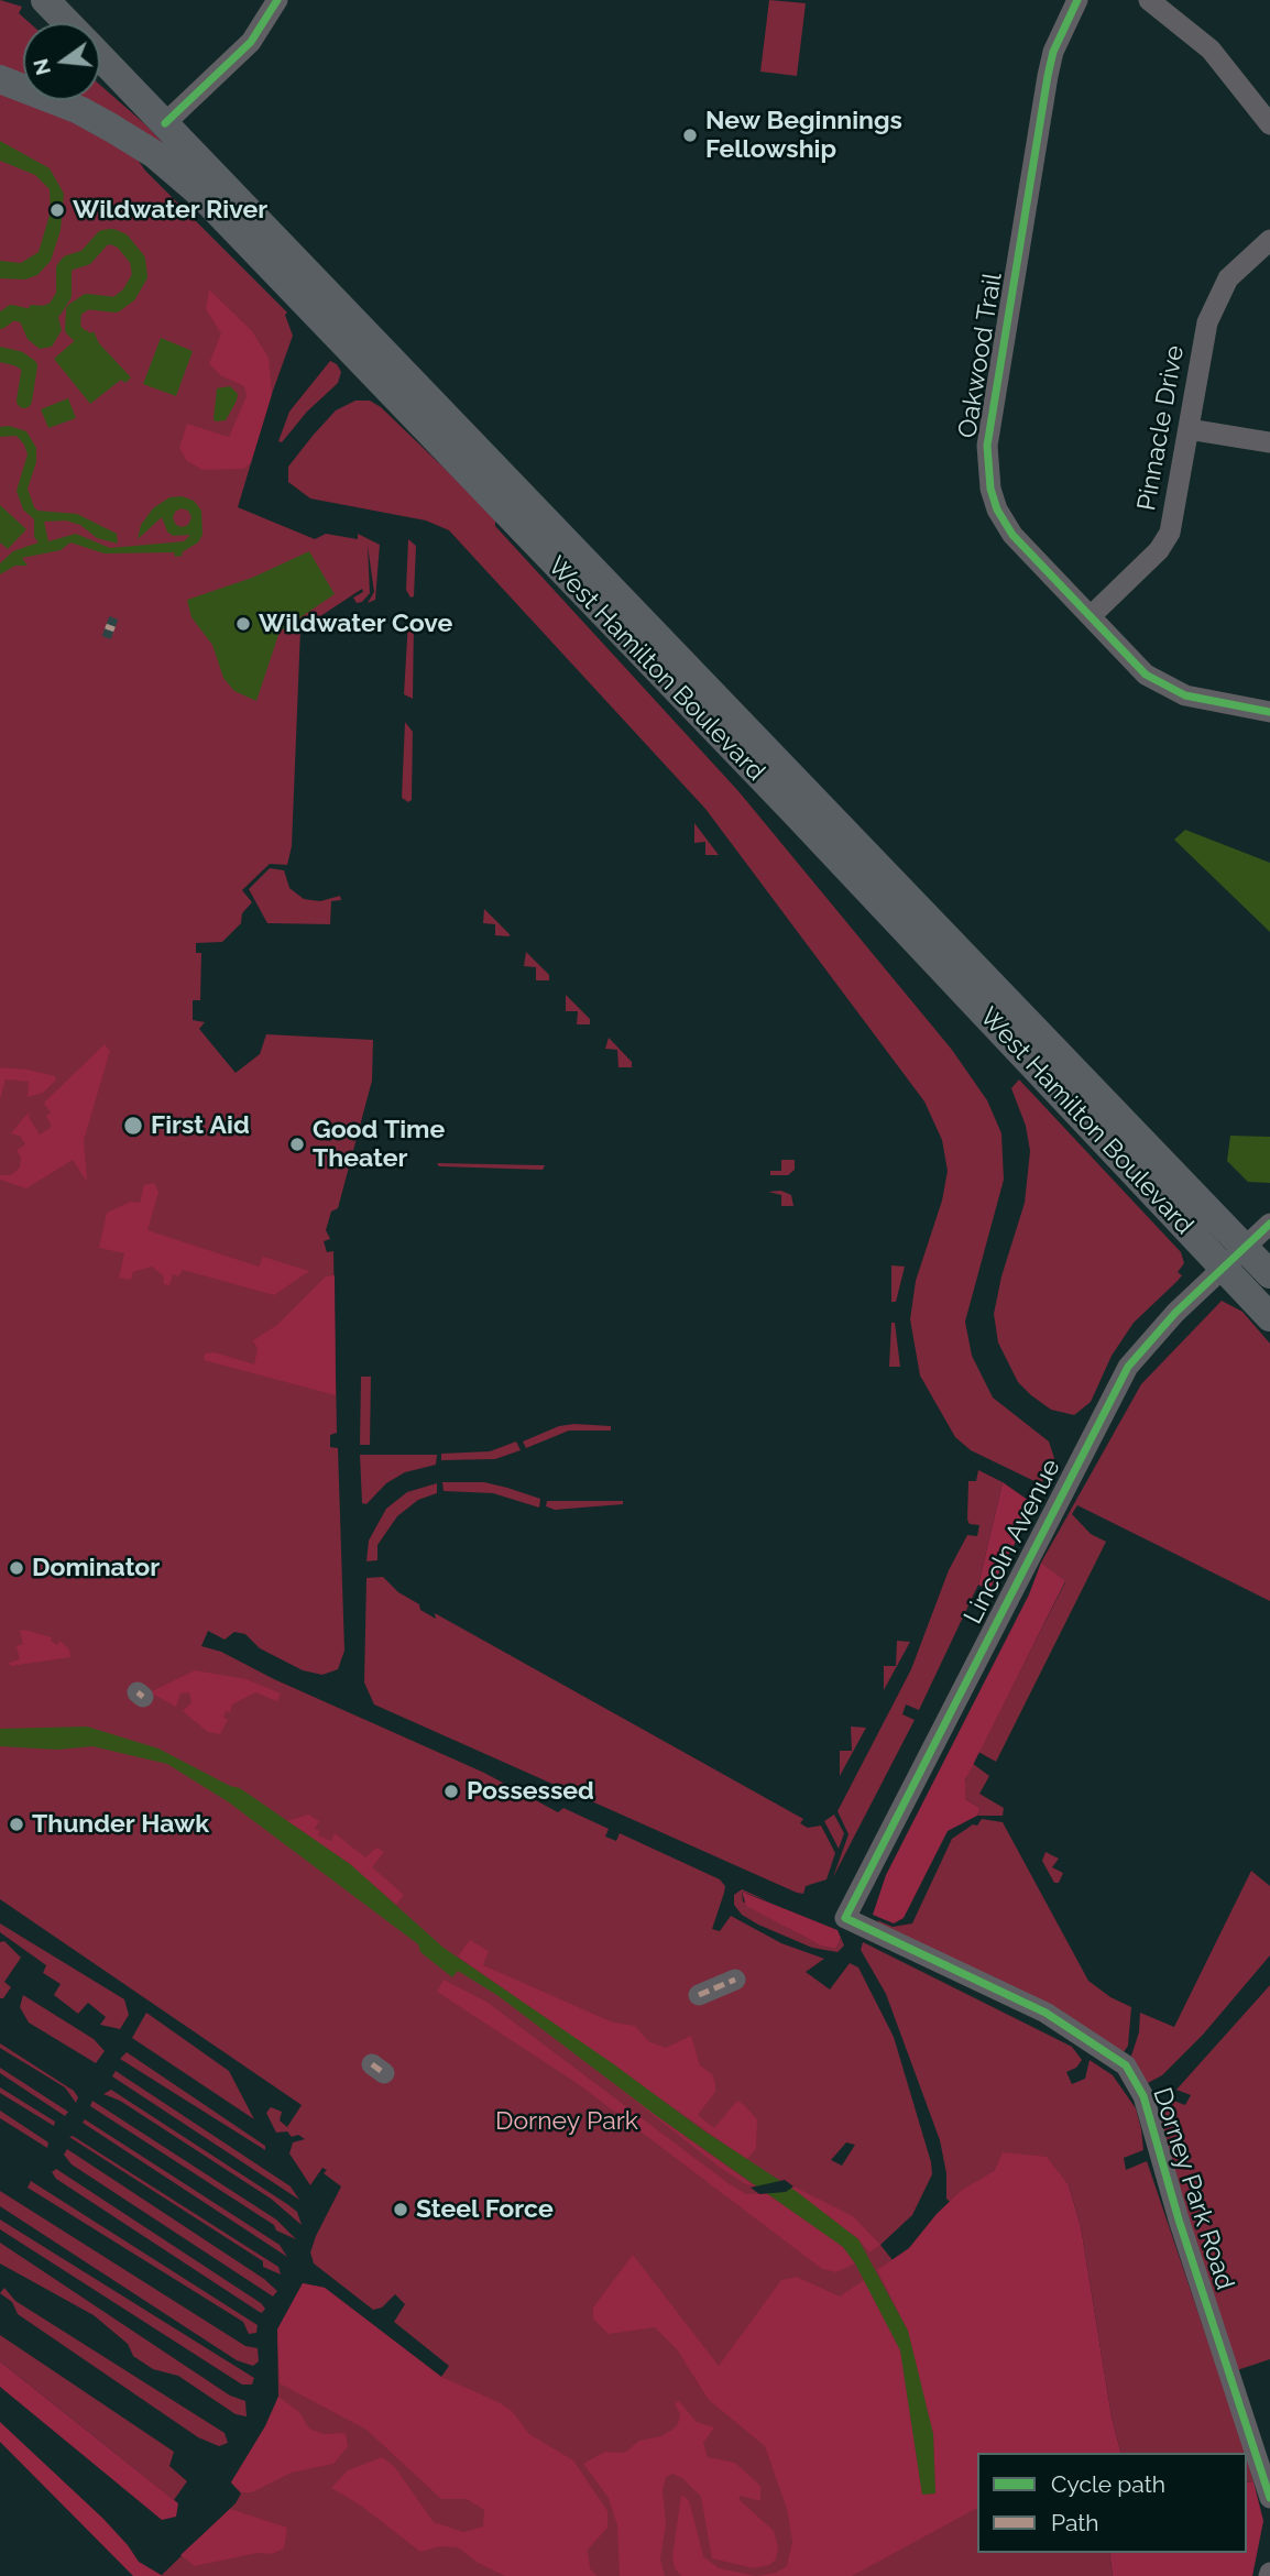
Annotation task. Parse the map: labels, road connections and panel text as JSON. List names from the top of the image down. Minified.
{"streets":{"main road":["West Hamilton Boulevard"],"street":["Oakwood Trail","Pinnacle Drive","Lincoln Avenue","Dorney Park Road"]},"crossings":[["Oakwood Trail","Pinnacle Drive"],["West Hamilton Boulevard","Lincoln Avenue"],["Lincoln Avenue","Dorney Park Road"]],"parks":["Dorney Park"],"places":["New Beginnings Fellowship","Wildwater River","Wildwater Cove","First Aid","Good Time Theater","Dominator","Possessed","Thunder Hawk","Steel Force"],"legend":["Cycle path","Path"],"north":"left"}
